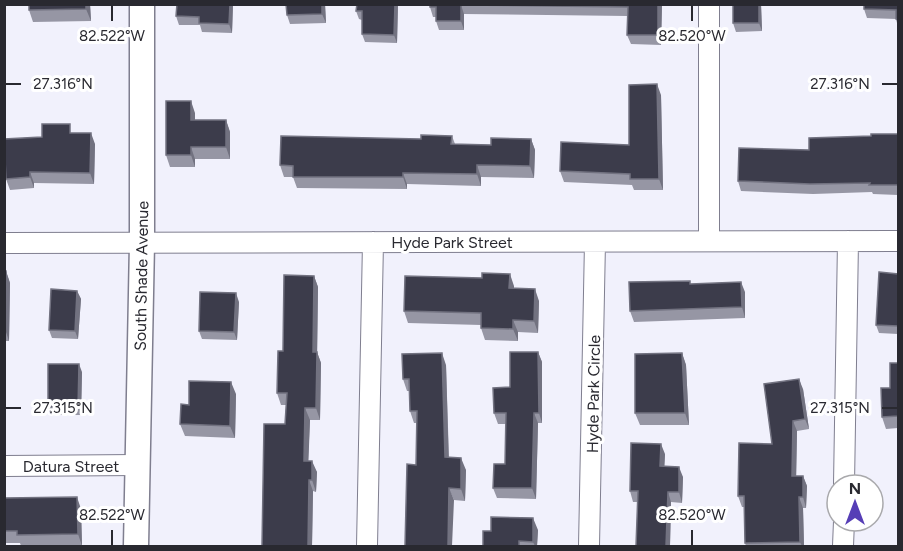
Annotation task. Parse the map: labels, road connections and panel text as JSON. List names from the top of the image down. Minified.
{"streets":{"street":["Hyde Park Street","South Shade Avenue","Hyde Park Circle","Datura Street"]},"crossings":[["Hyde Park Street","South Shade Avenue"],["Hyde Park Street","Hyde Park Circle"],["South Shade Avenue","Datura Street"]],"north":"top","coordinates":["82.522°W","82.520°W","27.316°N","27.315°N"]}
